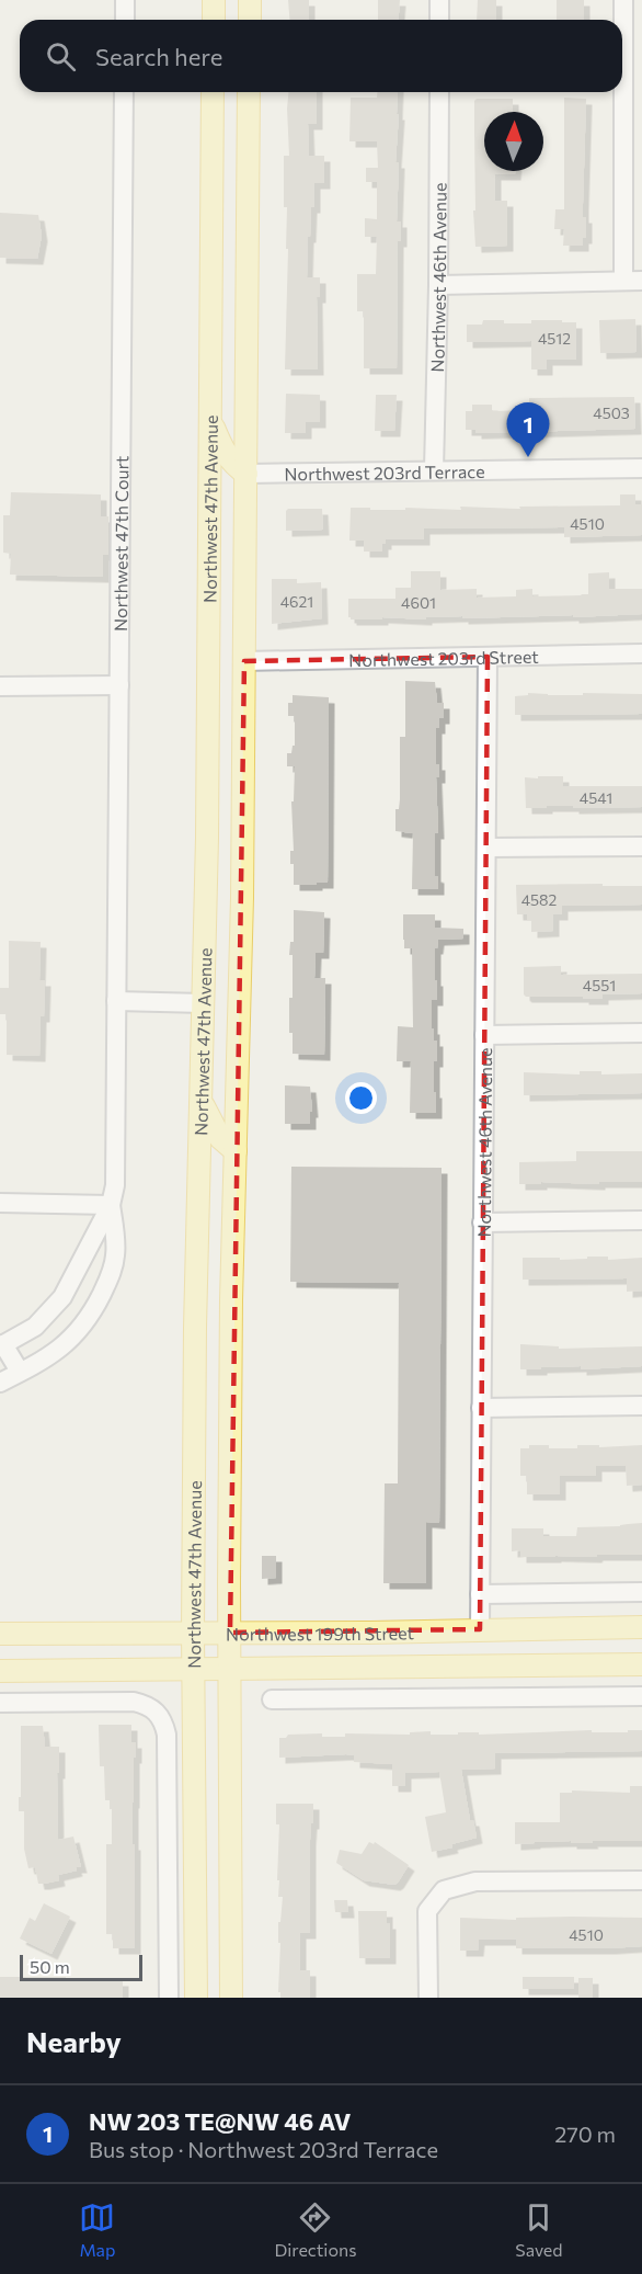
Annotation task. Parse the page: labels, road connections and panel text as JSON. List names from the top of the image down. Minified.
{"streets":{"main road":["Northwest 47th Avenue","Northwest 199th Street"],"street":["Northwest 46th Avenue","Northwest 203rd Terrace","Northwest 47th Court","Northwest 203rd Street"]},"crossings":[["Northwest 46th Avenue","Northwest 203rd Terrace"],["Northwest 46th Avenue","Northwest 203rd Street"],["Northwest 46th Avenue","Northwest 199th Street"],["Northwest 203rd Terrace","Northwest 47th Avenue"],["Northwest 47th Avenue","Northwest 203rd Street"],["Northwest 47th Avenue","Northwest 199th Street"]],"house_numbers":["4512","4503","4510","4621","4601","4541","4582","4551","4510"],"scale_bar":"50 m","north":"top","page":{"search":"Search here","pins":"1","scale":"50 m","heading":"Nearby","list":[{"mark":"1","name":"NW 203 TE@NW 46 AV","note":"Bus stop · Northwest 203rd Terrace","value":"270 m"}],"nav":["Map","Directions","Saved"]}}
